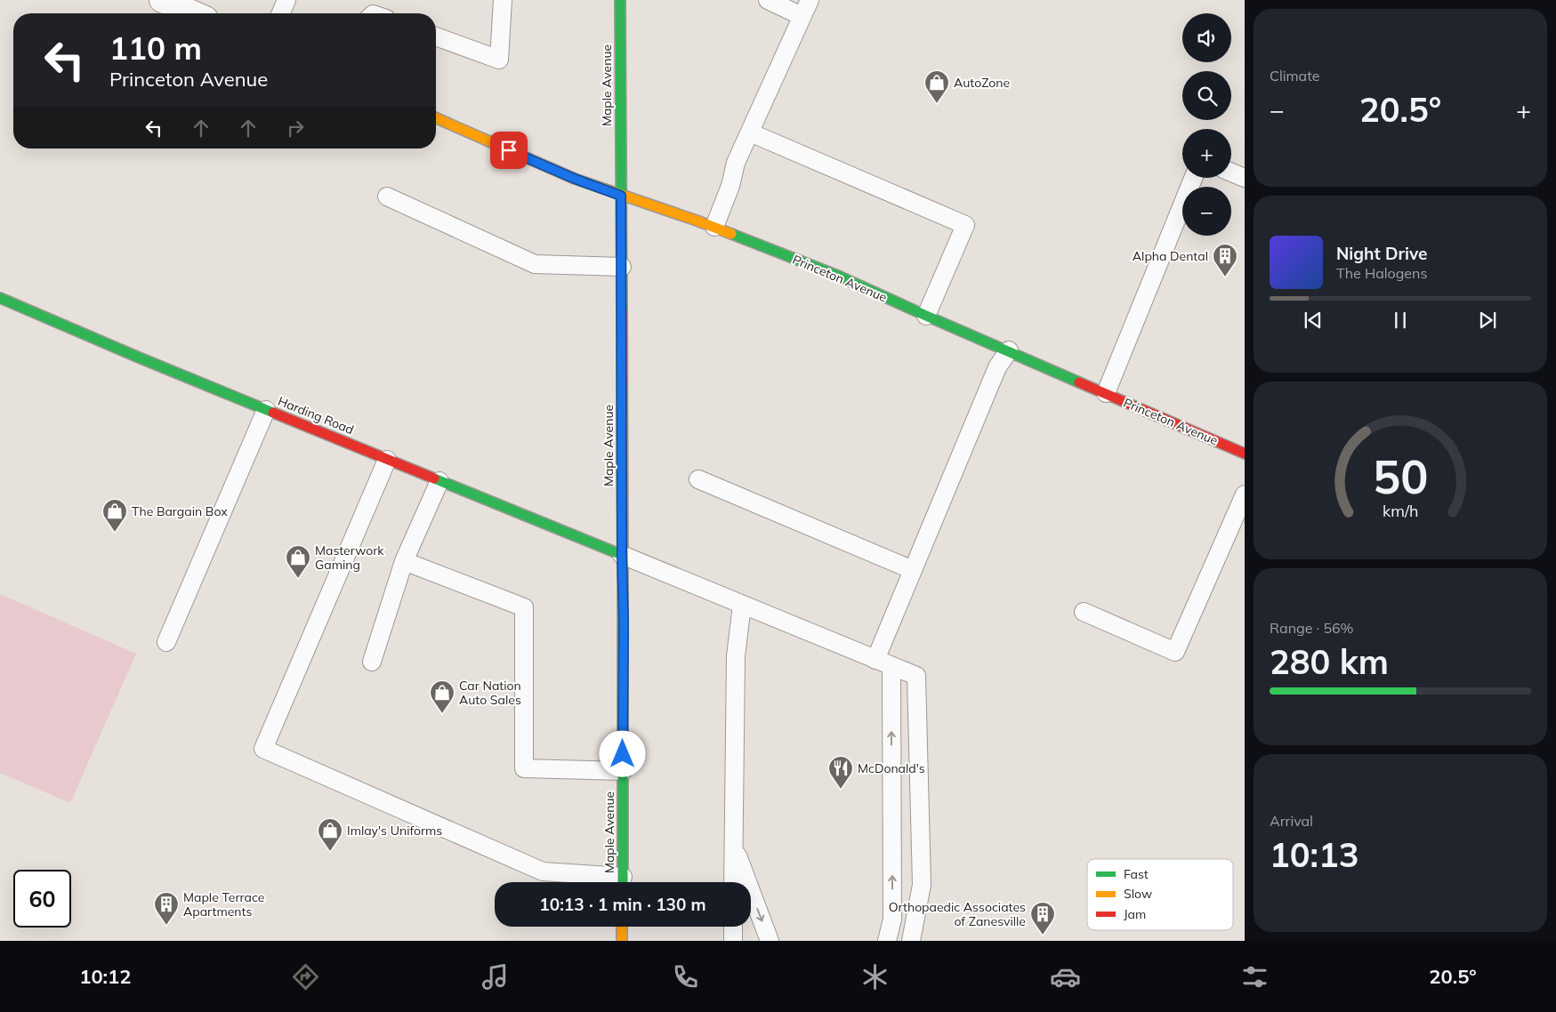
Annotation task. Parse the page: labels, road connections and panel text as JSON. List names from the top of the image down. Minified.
{"streets":{"street":["Maple Avenue","Princeton Avenue","Harding Road"]},"crossings":[["Maple Avenue","Princeton Avenue"],["Maple Avenue","Harding Road"]],"places":{"shop":["AutoZone","The Bargain Box","Masterwork Gaming","Car Nation Auto Sales","Imlay's Uniforms"],"building":["Alpha Dental","Maple Terrace Apartments","Orthopaedic Associates of Zanesville"],"restaurant":["McDonald's"]},"legend":["Fast","Slow","Jam"],"page":{"tile":["Climate",["Range · 56%","280 km"],["Arrival","10:13"]],"map_buttons":["+","−"],"turn":["110 m","Princeton Avenue"],"heat":["−","20.5°","+"],"song":["Night Drive","The Halogens"],"limit":"60","trip":"10:13 · 1 min · 130 m","tabs":["10:12","20.5°"],"gauge":["50","km/h"]}}
